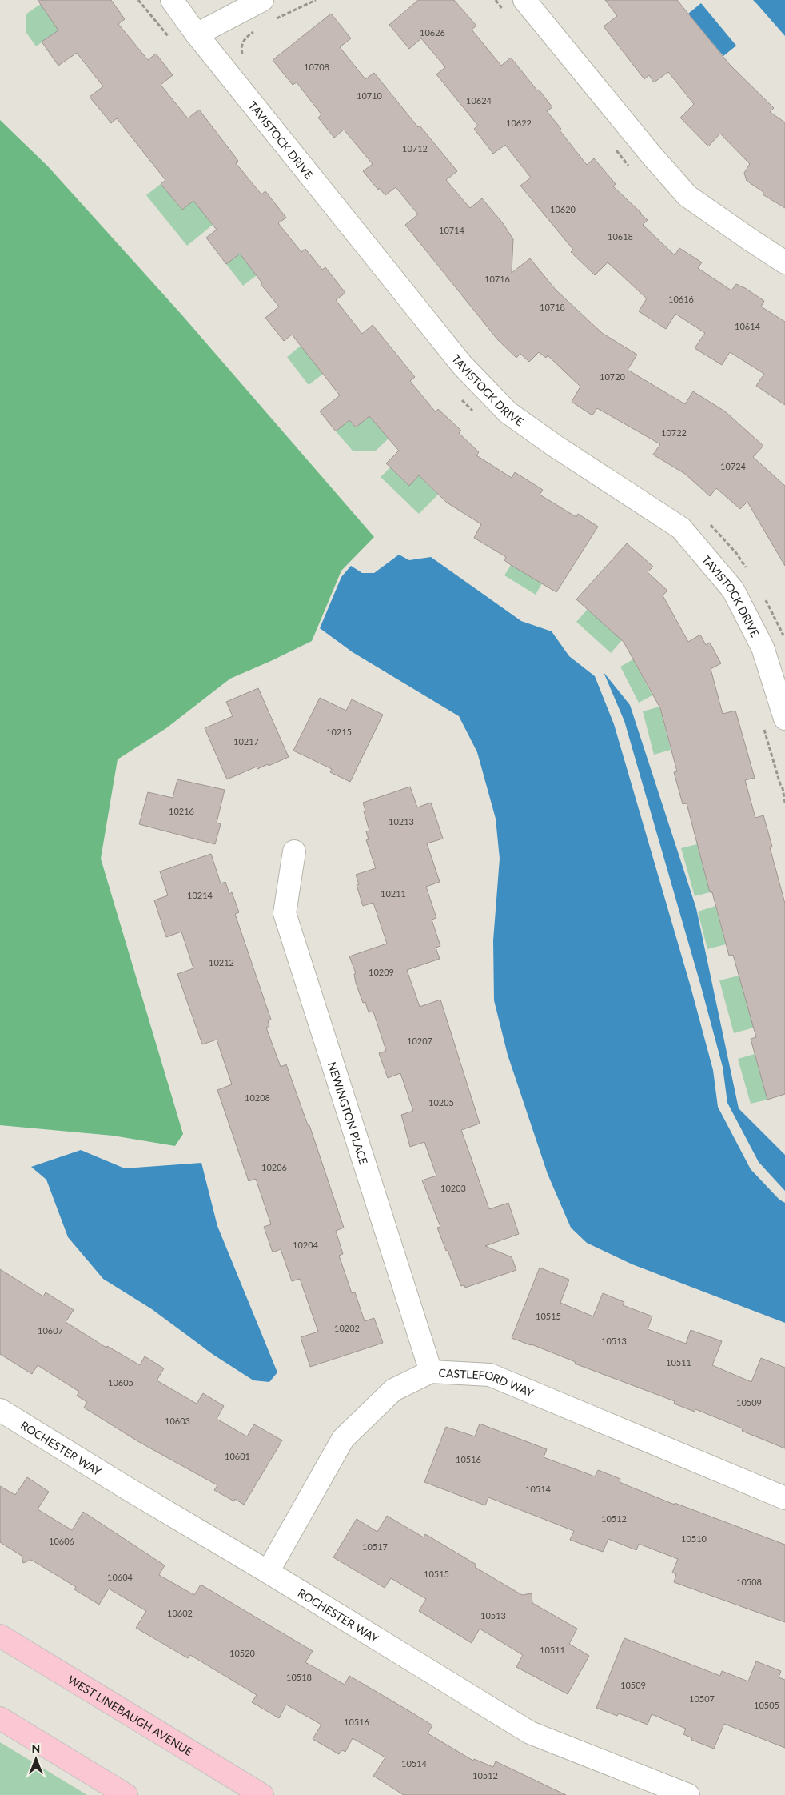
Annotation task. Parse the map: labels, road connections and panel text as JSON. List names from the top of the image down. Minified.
{"streets":{"main road":["WEST LINEBAUGH AVENUE"],"street":["TAVISTOCK DRIVE","NEWINGTON PLACE","CASTLEFORD WAY","ROCHESTER WAY"]},"crossings":[["NEWINGTON PLACE","CASTLEFORD WAY"],["CASTLEFORD WAY","ROCHESTER WAY"]],"house_numbers":["10626","10708","10710","10624","10622","10712","10620","10714","10618","10716","10616","10718","10614","10720","10722","10724","10215","10217","10216","10213","10211","10214","10212","10209","10207","10208","10205","10206","10203","10204","10515","10202","10607","10513","10511","10605","10509","10603","10601","10516","10514","10512","10510","10606","10517","10515","10604","10508","10602","10513","10511","10520","10518","10509","10507","10505","10516","10514","10512"],"north":"top"}
